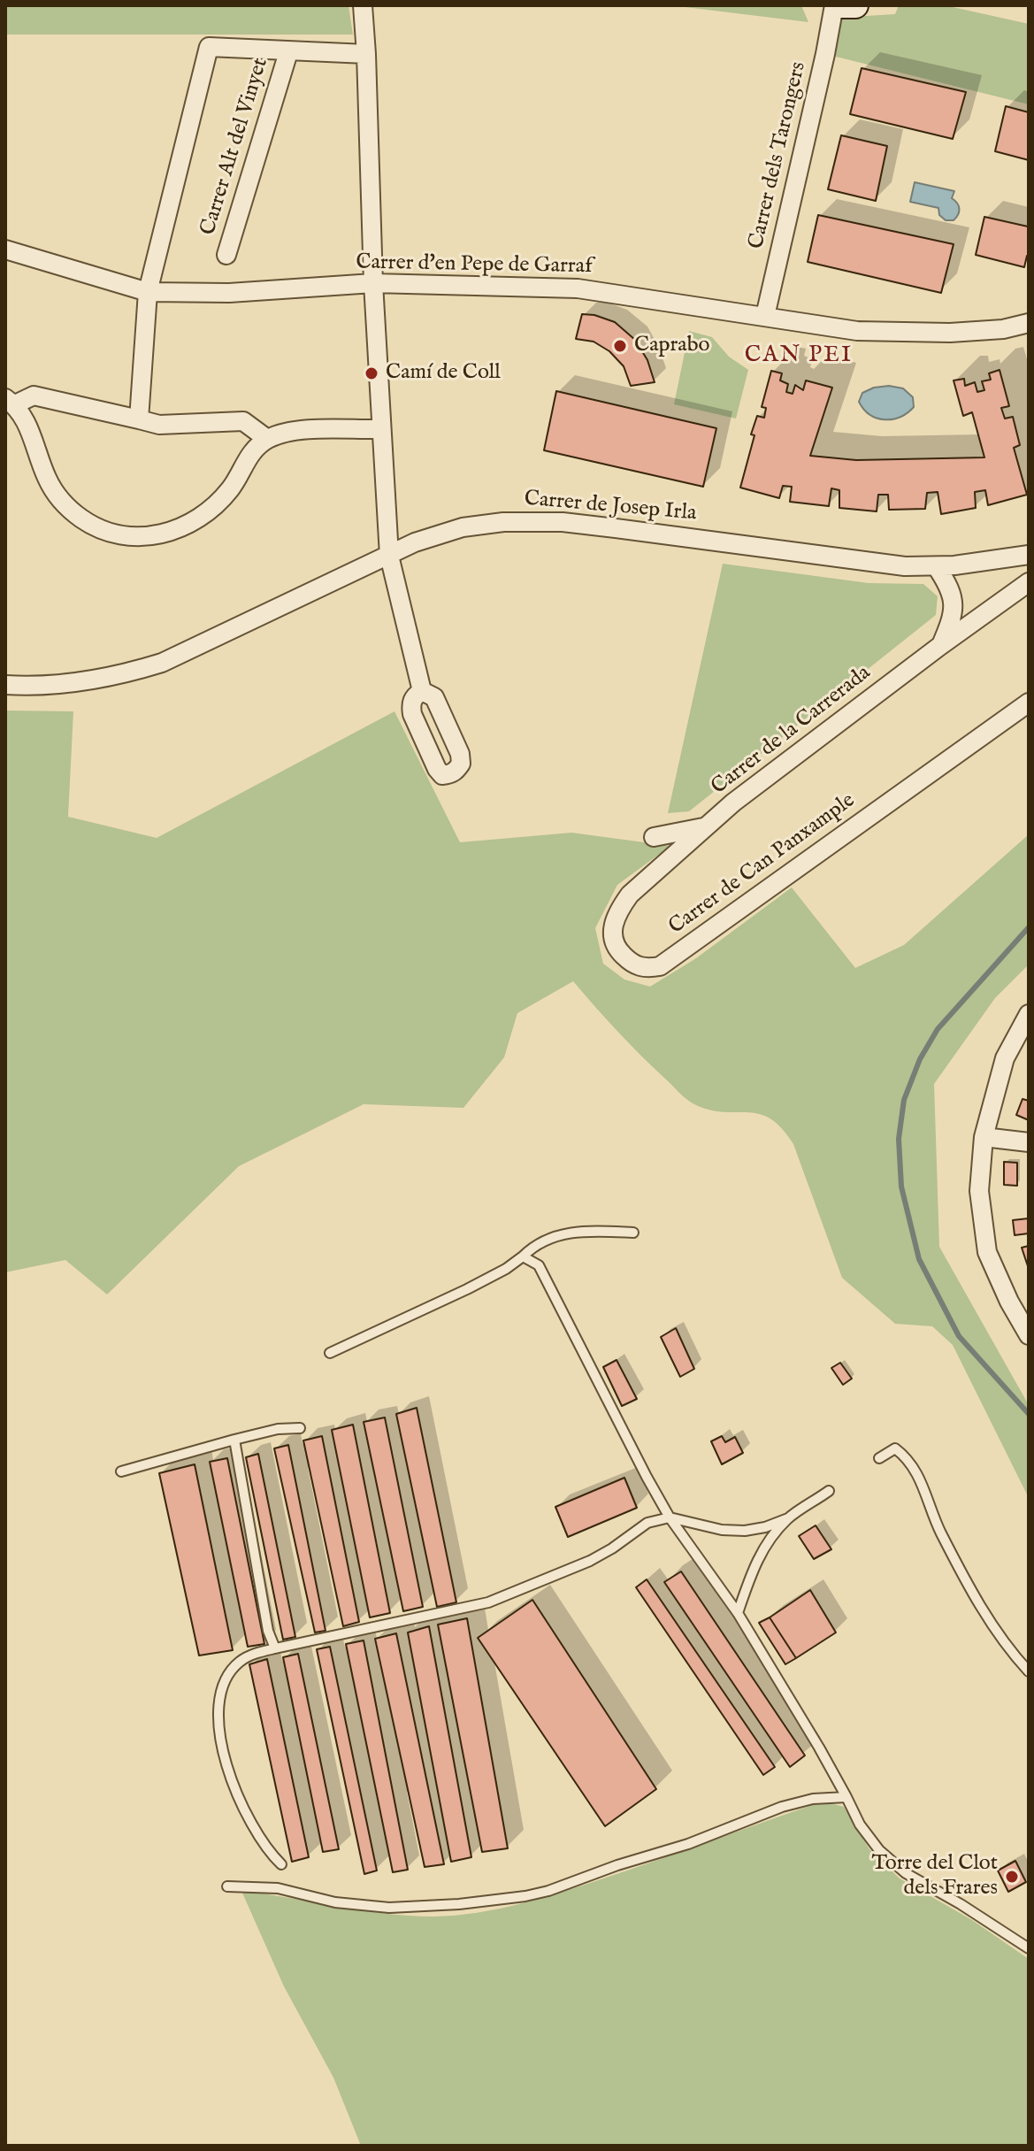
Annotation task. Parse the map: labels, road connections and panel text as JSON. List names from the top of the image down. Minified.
{"streets":{"street":["Carrer Alt del Vinyet","Carrer dels Tarongers","Carrer d'en Pepe de Garraf","Carrer de Josep Irla","Carrer de la Carrerada","Carrer de Can Panxample"]},"crossings":[["Carrer dels Tarongers","Carrer d'en Pepe de Garraf"],["Carrer de la Carrerada","Carrer de Can Panxample"]],"districts":["CAN PEI"],"places":["Caprabo","Camí de Coll","Torre del Clot dels Frares"]}
